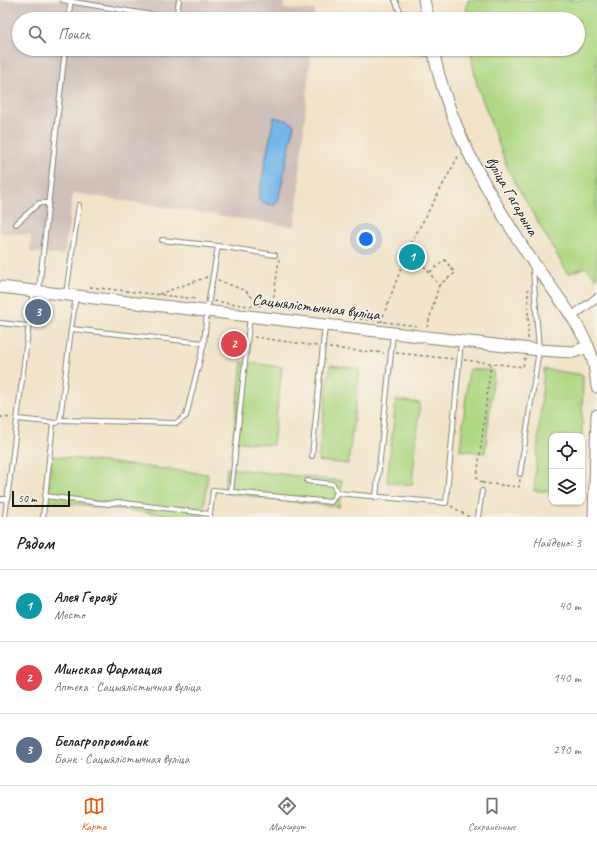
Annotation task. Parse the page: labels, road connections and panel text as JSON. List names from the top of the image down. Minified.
{"streets":{"main road":["вуліца Гагарына","Сацыялістычная вуліца"]},"crossings":[["вуліца Гагарына","Сацыялістычная вуліца"]],"scale_bar":"50 m","page":{"search":"Поиск","pins":["1","3","2"],"scale":"50 m","heading":["Рядом","Найдено: 3"],"list":[{"mark":"1","name":"Алея Герояў","note":"Место","value":"40 m"},{"mark":"2","name":"Минская Фармация","note":"Аптека · Сацыялістычная вуліца","value":"140 m"},{"mark":"3","name":"Белагропромбанк","note":"Банк · Сацыялістычная вуліца","value":"290 m"}],"nav":["Карта","Маршрут","Сохранённые"]}}
